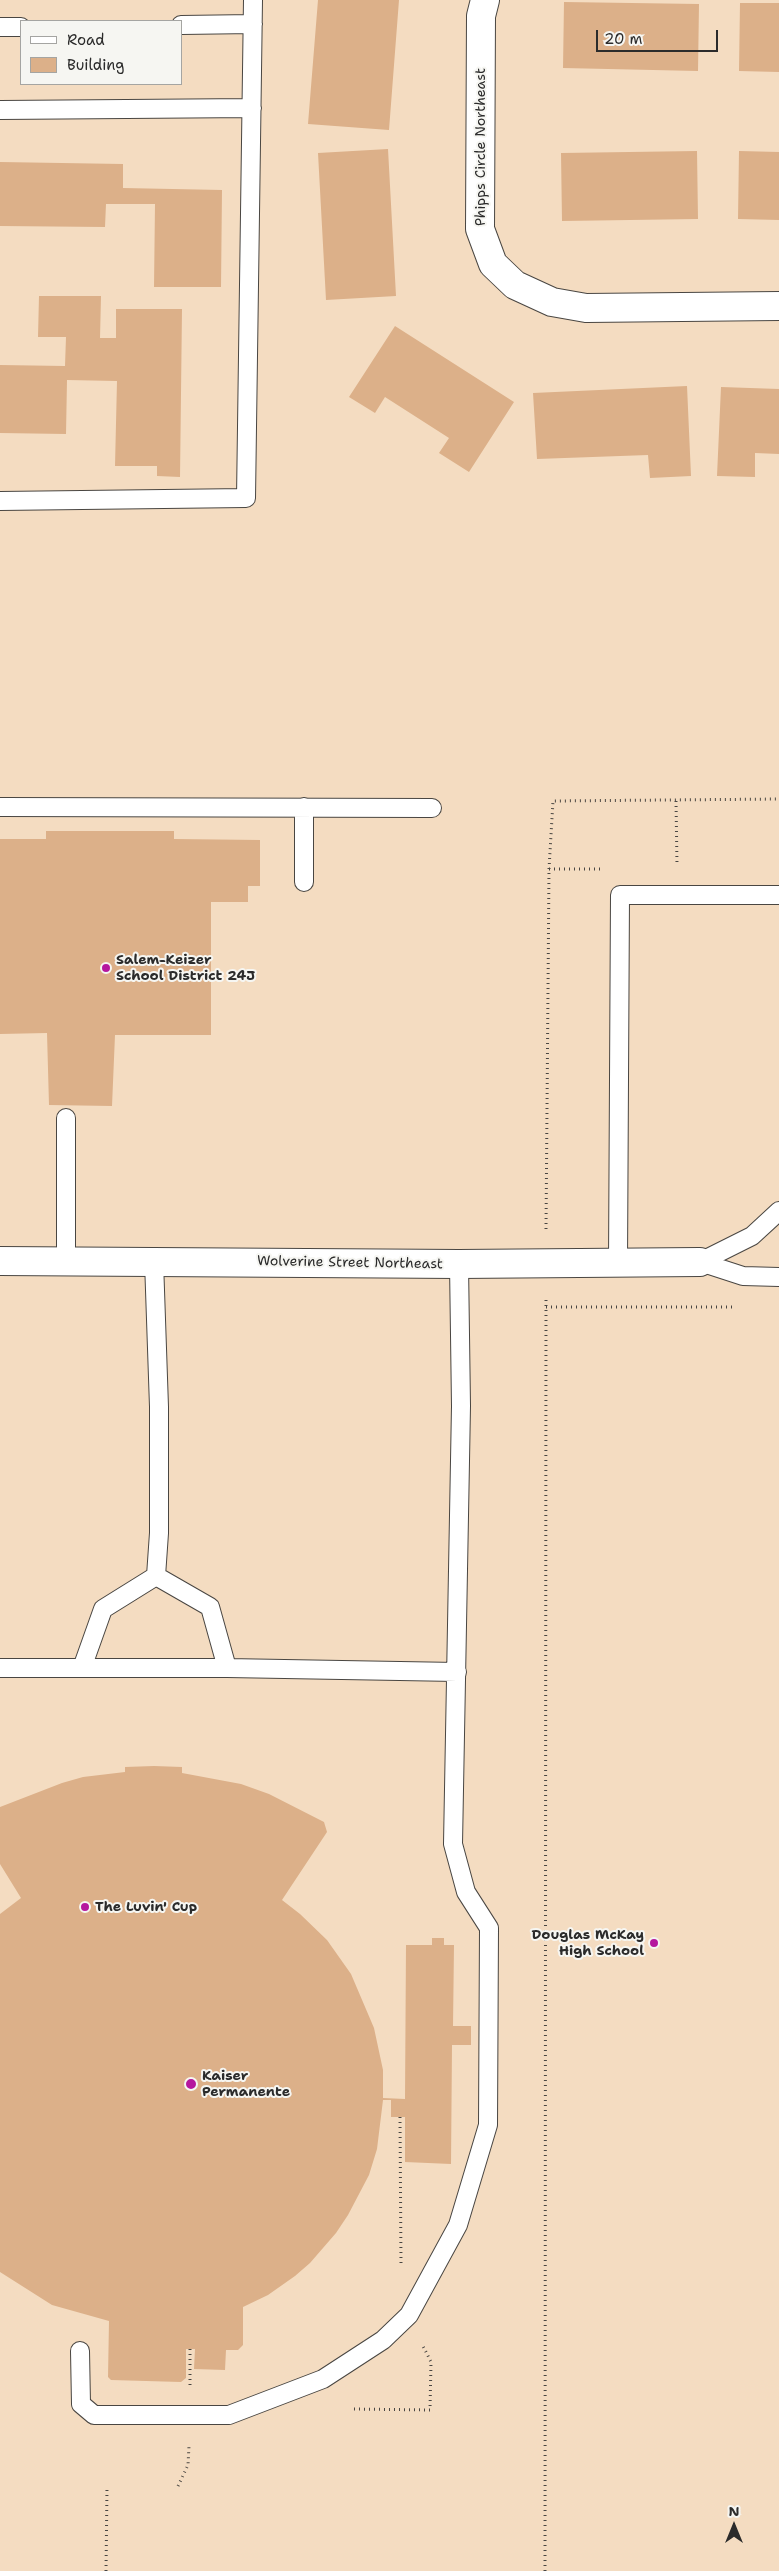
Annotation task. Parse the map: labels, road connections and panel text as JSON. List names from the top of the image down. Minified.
{"streets":{"street":["Phipps Circle Northeast","Wolverine Street Northeast"]},"places":["Salem-Keizer School District 24J","The Luvin' Cup","Douglas McKay High School","Kaiser Permanente"],"legend":["Road","Building"],"scale_bar":"20 m","north":"top"}
